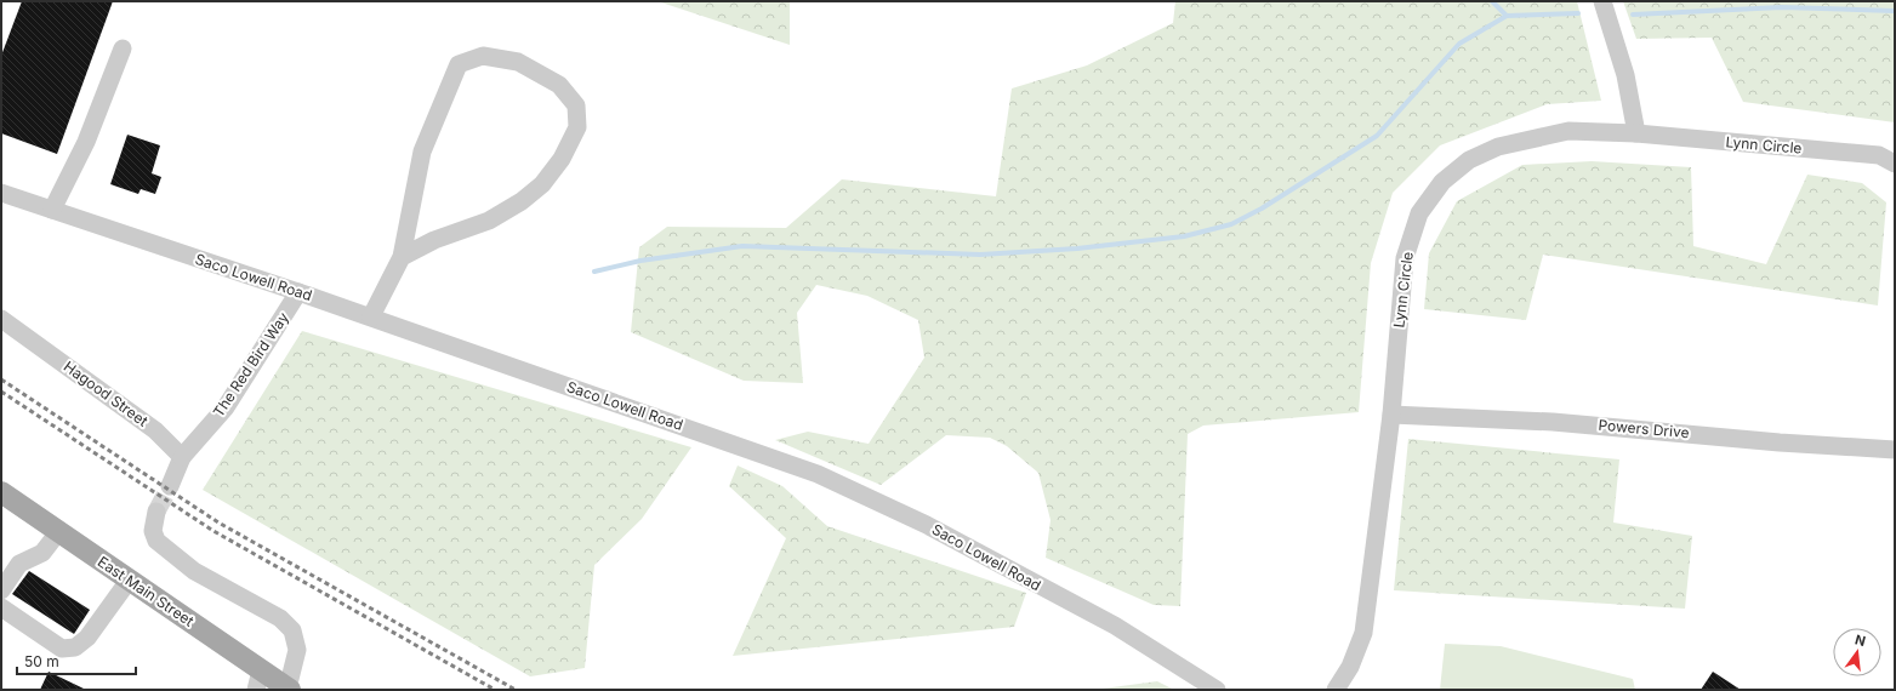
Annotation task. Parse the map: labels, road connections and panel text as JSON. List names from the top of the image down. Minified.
{"streets":{"main road":["East Main Street"],"street":["Lynn Circle","Saco Lowell Road","The Red Bird Way","Hagood Street","Powers Drive"]},"crossings":[["Lynn Circle","Powers Drive"],["Saco Lowell Road","The Red Bird Way"],["The Red Bird Way","Hagood Street"]],"scale_bar":"50 m","north":"top"}
